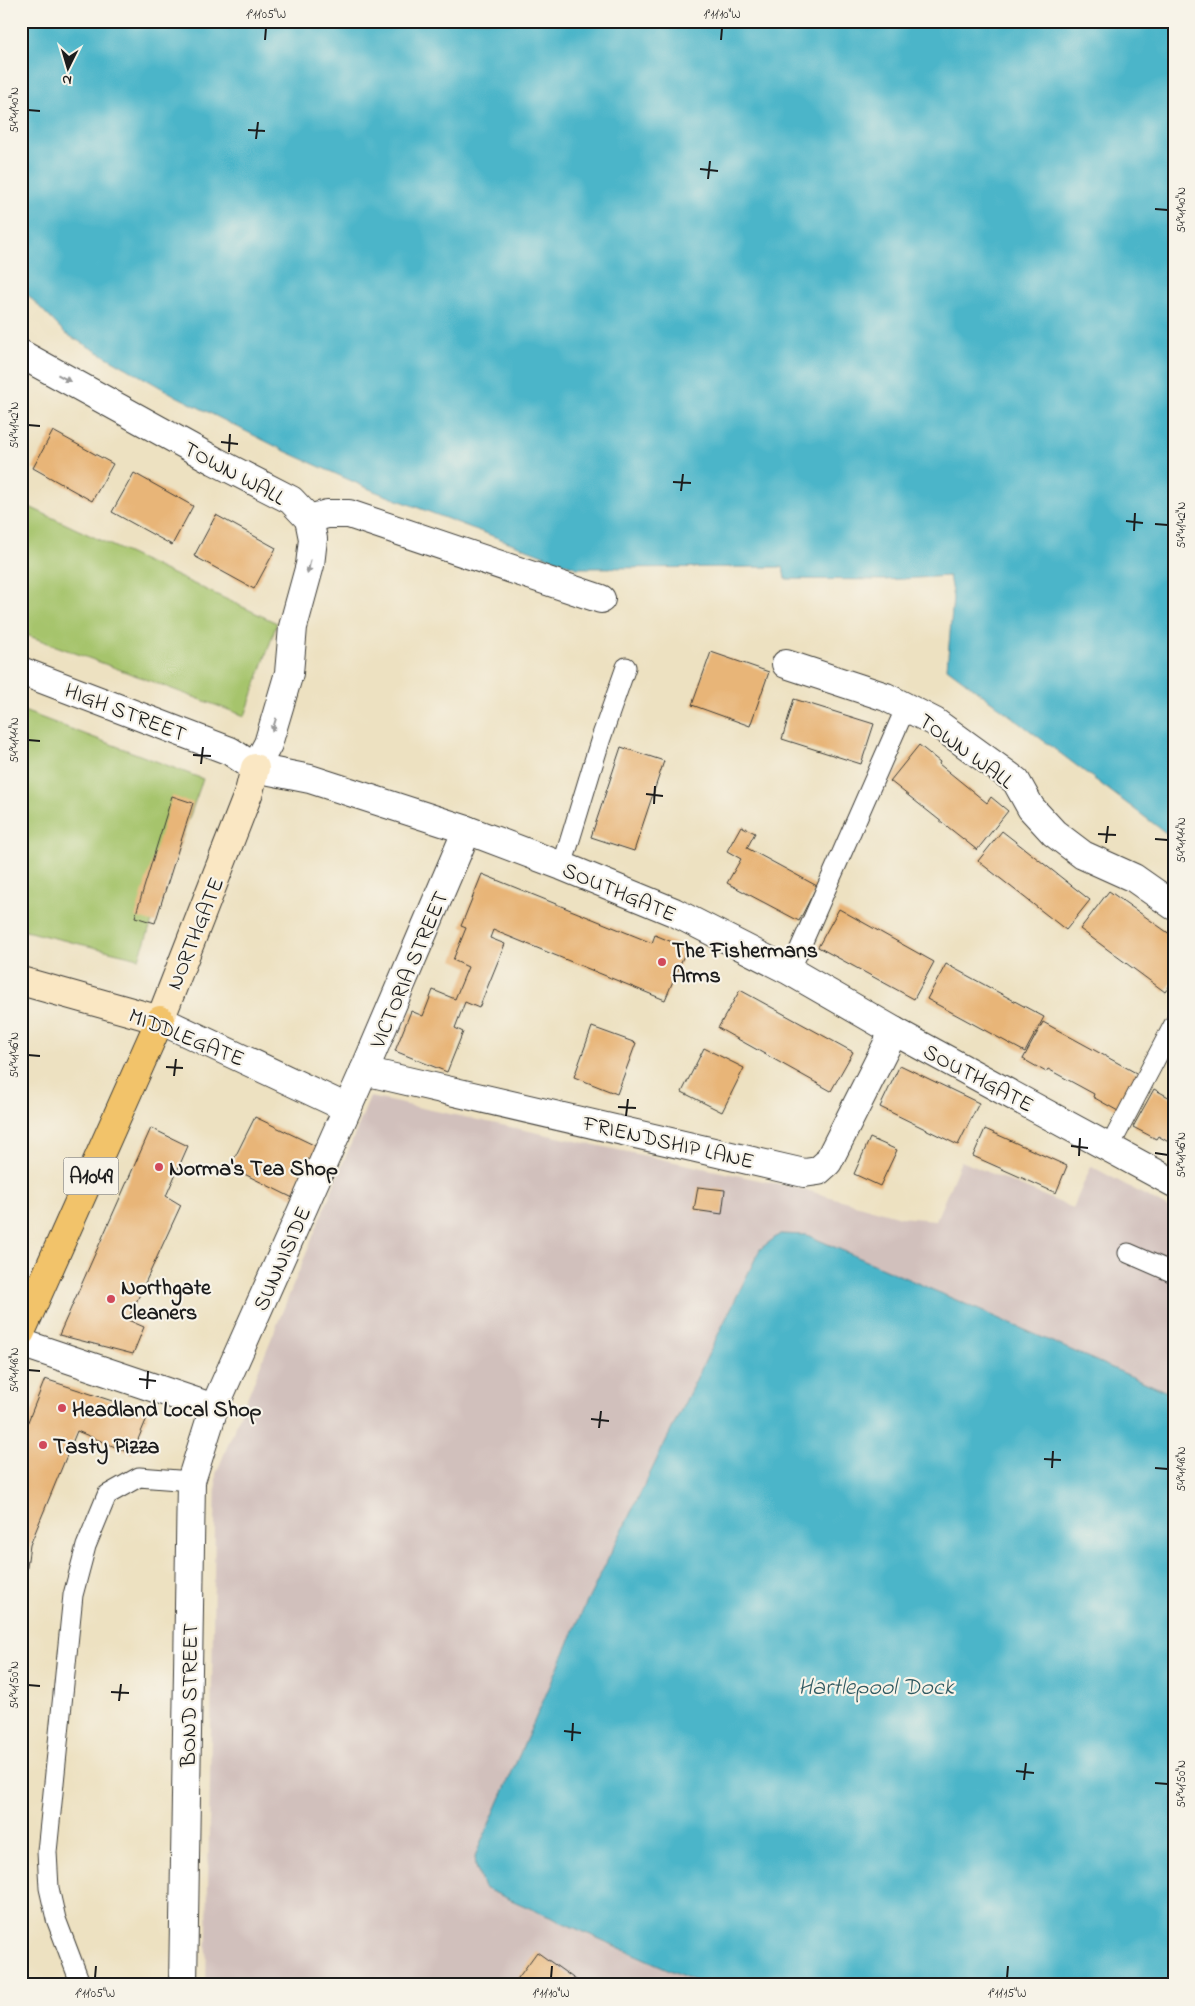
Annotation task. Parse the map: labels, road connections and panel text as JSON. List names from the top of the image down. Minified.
{"streets":{"main road":["NORTHGATE","A1049"],"street":["TOWN WALL","HIGH STREET","SOUTHGATE","VICTORIA STREET","MIDDLEGATE","FRIENDSHIP LANE","SUNNISIDE","BOND STREET"]},"crossings":[["TOWN WALL","NORTHGATE"],["HIGH STREET","SOUTHGATE"],["HIGH STREET","NORTHGATE"],["SOUTHGATE","NORTHGATE"],["SOUTHGATE","VICTORIA STREET"],["SOUTHGATE","FRIENDSHIP LANE"],["NORTHGATE","MIDDLEGATE"],["VICTORIA STREET","MIDDLEGATE"],["VICTORIA STREET","FRIENDSHIP LANE"],["VICTORIA STREET","SUNNISIDE"],["MIDDLEGATE","SUNNISIDE"],["SUNNISIDE","BOND STREET"]],"water":["Hartlepool Dock"],"places":["The Fishermans Arms","Norma's Tea Shop","Northgate Cleaners","Headland Local Shop","Tasty Pizza"],"north":"bottom","coordinates":["1°11'05\"W","1°11'10\"W","54°41'40\"N","54°41'42\"N","54°41'44\"N","54°41'46\"N","54°41'48\"N","54°41'50\"N","1°11'15\"W"]}
